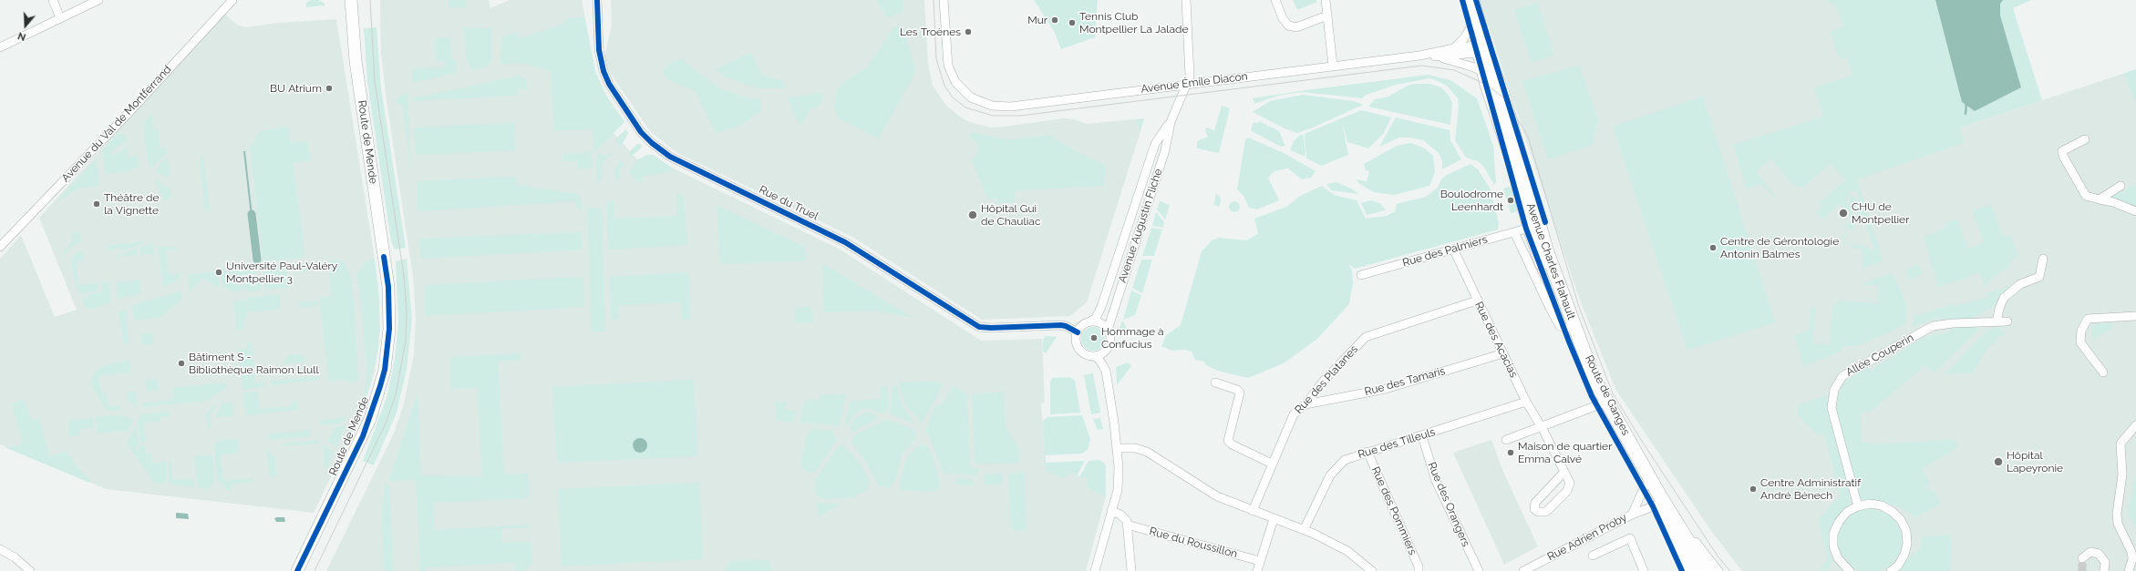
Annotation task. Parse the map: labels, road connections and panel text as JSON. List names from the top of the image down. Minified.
{"streets":{"main road":["Route de Mende","Route de Ganges"],"street":["Avenue Émile Diacon","Avenue du Val de Montferrand","Rue du Truel","Avenue Augustin Fliche","Rue des Palmiers","Rue des Acacias","Allée Couperin","Rue des Platanes","Rue des Tamaris","Rue des Tilleuls","Rue des Orangers","Rue des Pommiers","Rue Adrien Proby","Rue du Roussillon"],"cycle path":["Avenue Charles Flahault"]},"crossings":[["Avenue Émile Diacon","Avenue Augustin Fliche"],["Avenue Émile Diacon","Route de Ganges"],["Rue du Truel","Avenue Augustin Fliche"],["Rue des Palmiers","Rue des Acacias"],["Rue des Palmiers","Route de Ganges"],["Rue des Acacias","Rue des Platanes"],["Rue des Acacias","Rue des Tamaris"],["Rue des Acacias","Rue des Tilleuls"],["Rue des Platanes","Rue des Tamaris"],["Route de Ganges","Rue Adrien Proby"],["Rue des Tilleuls","Rue des Orangers"],["Rue des Tilleuls","Rue des Pommiers"]],"places":["Mur","Tennis Club Montpellier La Jalade","Les Troènes","BU Atrium","Boulodrome Leenhardt","Théâtre de la Vignette","CHU de Montpellier","Hôpital Gui de Chauliac","Centre de Gérontologie Antonin Balmes","Université Paul-Valéry Montpellier 3","Hommage à Confucius","Bâtiment S - Bibliothèque Raimon Llull","Maison de quartier Emma Calvé","Hôpital Lapeyronie","Centre Administratif André Bénech"],"north":"bottom"}
